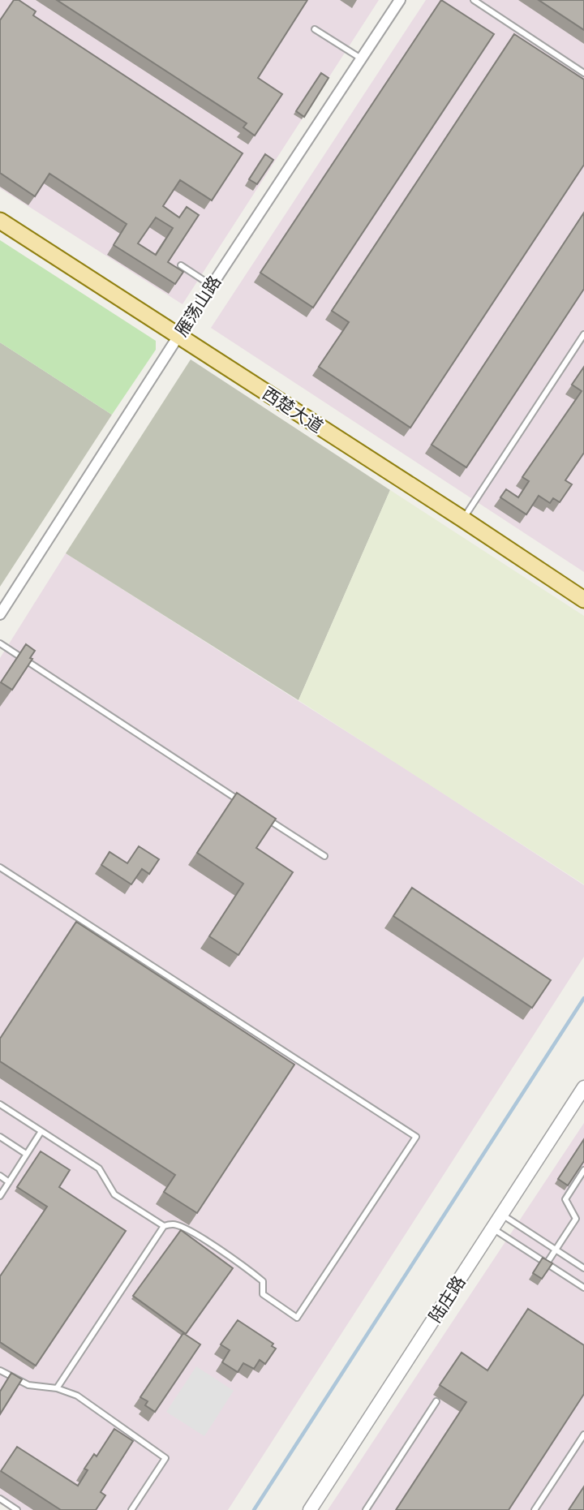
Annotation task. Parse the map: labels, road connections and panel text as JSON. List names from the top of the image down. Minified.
{"streets":{"main road":["西楚大道"],"street":["雁荡山路","陆庄路"]},"crossings":[["雁荡山路","西楚大道"]]}
